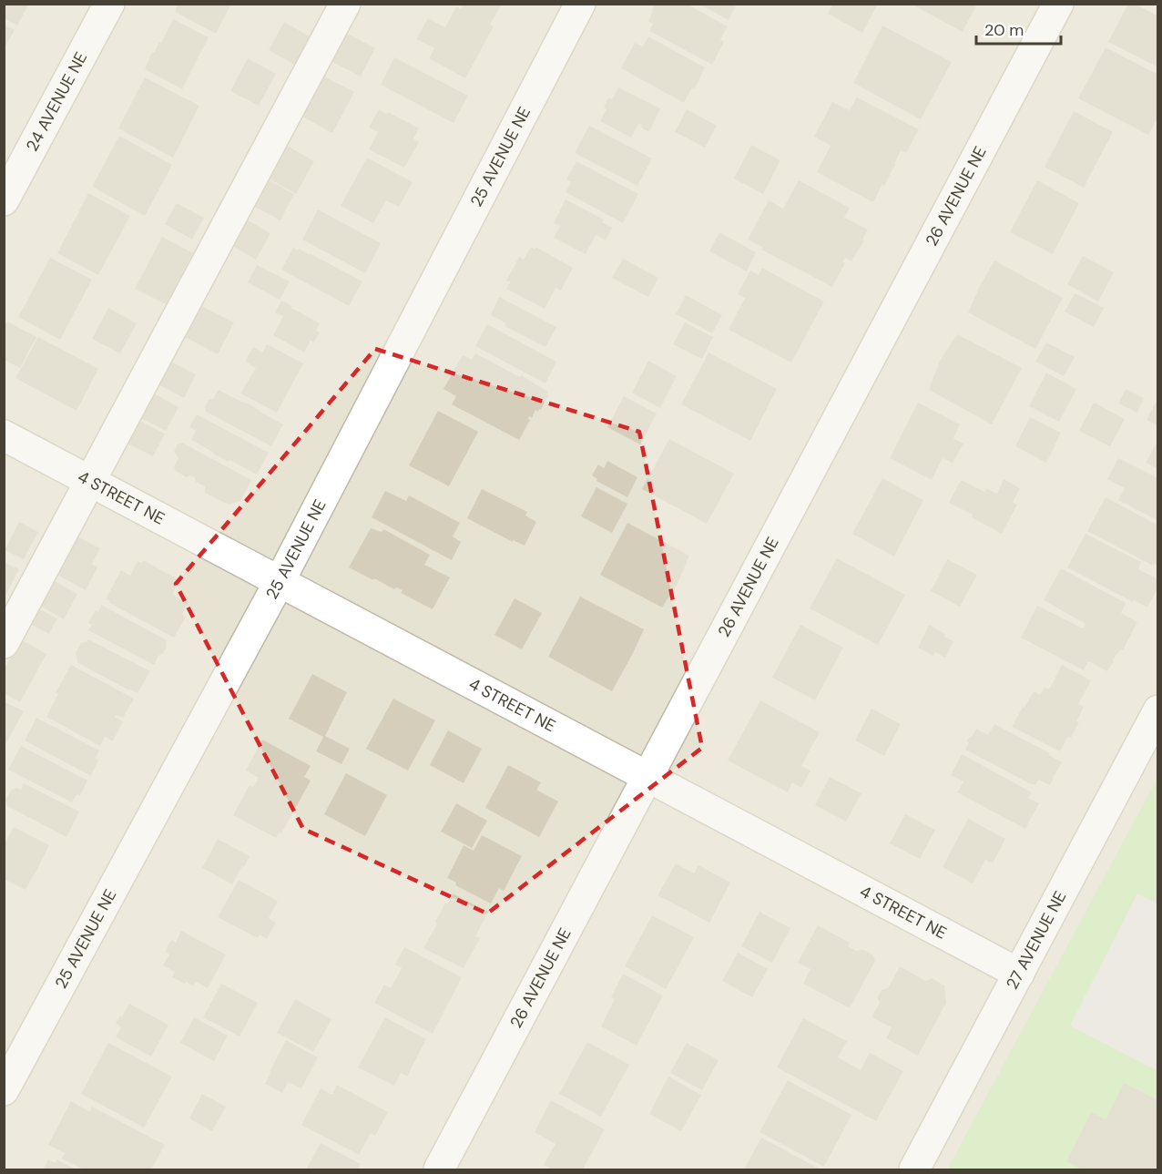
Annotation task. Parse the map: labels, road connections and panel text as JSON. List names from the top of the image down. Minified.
{"streets":{"street":["24 AVENUE NE","25 AVENUE NE","26 AVENUE NE","4 STREET NE","27 AVENUE NE"]},"crossings":[["25 AVENUE NE","4 STREET NE"],["26 AVENUE NE","4 STREET NE"],["4 STREET NE","27 AVENUE NE"]],"scale_bar":"20 m"}
